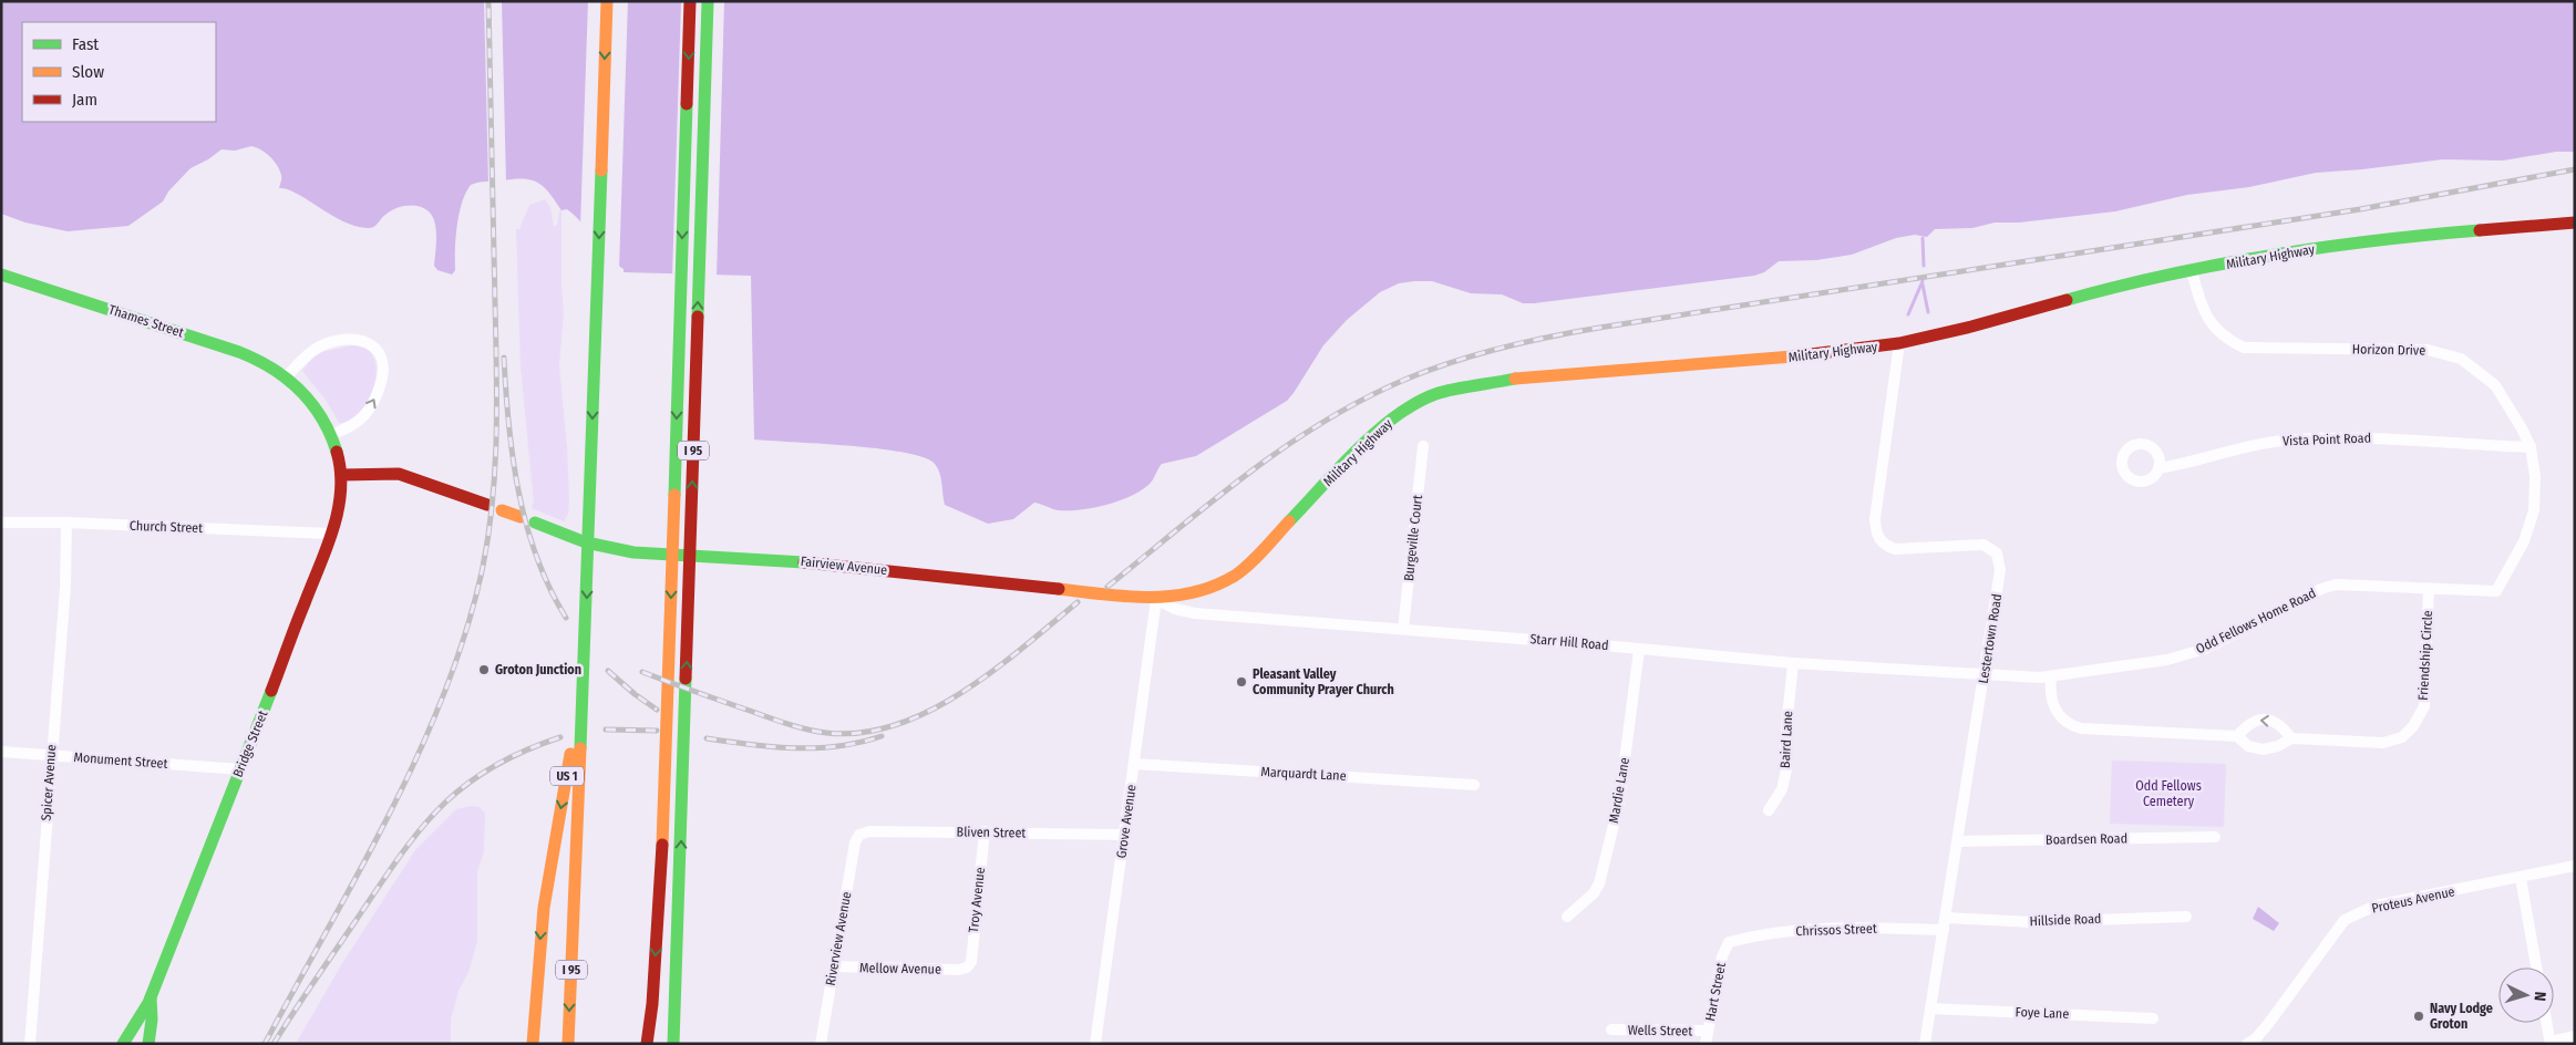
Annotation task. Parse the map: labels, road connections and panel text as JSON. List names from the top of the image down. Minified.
{"streets":{"main road":["Military Highway","Thames Street","I 95","Fairview Avenue","Bridge Street","US 1"],"street":["Horizon Drive","Vista Point Road","Church Street","Burgeville Court","Odd Fellows Home Road","Lestertown Road","Starr Hill Road","Friendship Circle","Baird Lane","Monument Street","Marquardt Lane","Spicer Avenue","Mardie Lane","Grove Avenue","Bliven Street","Boardsen Road","Troy Avenue","Proteus Avenue","Hillside Road","Chrissos Street","Riverview Avenue","Mellow Avenue","Hart Street","Foye Lane","Wells Street"]},"crossings":[["Military Highway","Horizon Drive"],["Military Highway","Fairview Avenue"],["Military Highway","Lestertown Road"],["Military Highway","Starr Hill Road"],["Military Highway","Grove Avenue"],["Thames Street","Bridge Street"],["Horizon Drive","Vista Point Road"],["Horizon Drive","Odd Fellows Home Road"],["Horizon Drive","Friendship Circle"],["I 95","US 1"],["Church Street","Bridge Street"],["Church Street","Spicer Avenue"],["Burgeville Court","Starr Hill Road"],["Fairview Avenue","Starr Hill Road"],["Fairview Avenue","Grove Avenue"],["Odd Fellows Home Road","Lestertown Road"],["Odd Fellows Home Road","Starr Hill Road"],["Odd Fellows Home Road","Friendship Circle"],["Lestertown Road","Starr Hill Road"],["Lestertown Road","Boardsen Road"],["Lestertown Road","Hillside Road"],["Lestertown Road","Chrissos Street"],["Lestertown Road","Foye Lane"],["Starr Hill Road","Baird Lane"],["Starr Hill Road","Mardie Lane"],["Starr Hill Road","Grove Avenue"],["Bridge Street","Monument Street"],["Monument Street","Spicer Avenue"],["Marquardt Lane","Grove Avenue"],["Grove Avenue","Bliven Street"],["Bliven Street","Troy Avenue"],["Bliven Street","Riverview Avenue"],["Troy Avenue","Mellow Avenue"],["Hillside Road","Chrissos Street"],["Chrissos Street","Hart Street"],["Riverview Avenue","Mellow Avenue"],["Hart Street","Wells Street"]],"parks":["Odd Fellows Cemetery"],"places":["Groton Junction","Pleasant Valley Community Prayer Church","Navy Lodge Groton"],"legend":["Fast","Slow","Jam"],"north":"right"}
